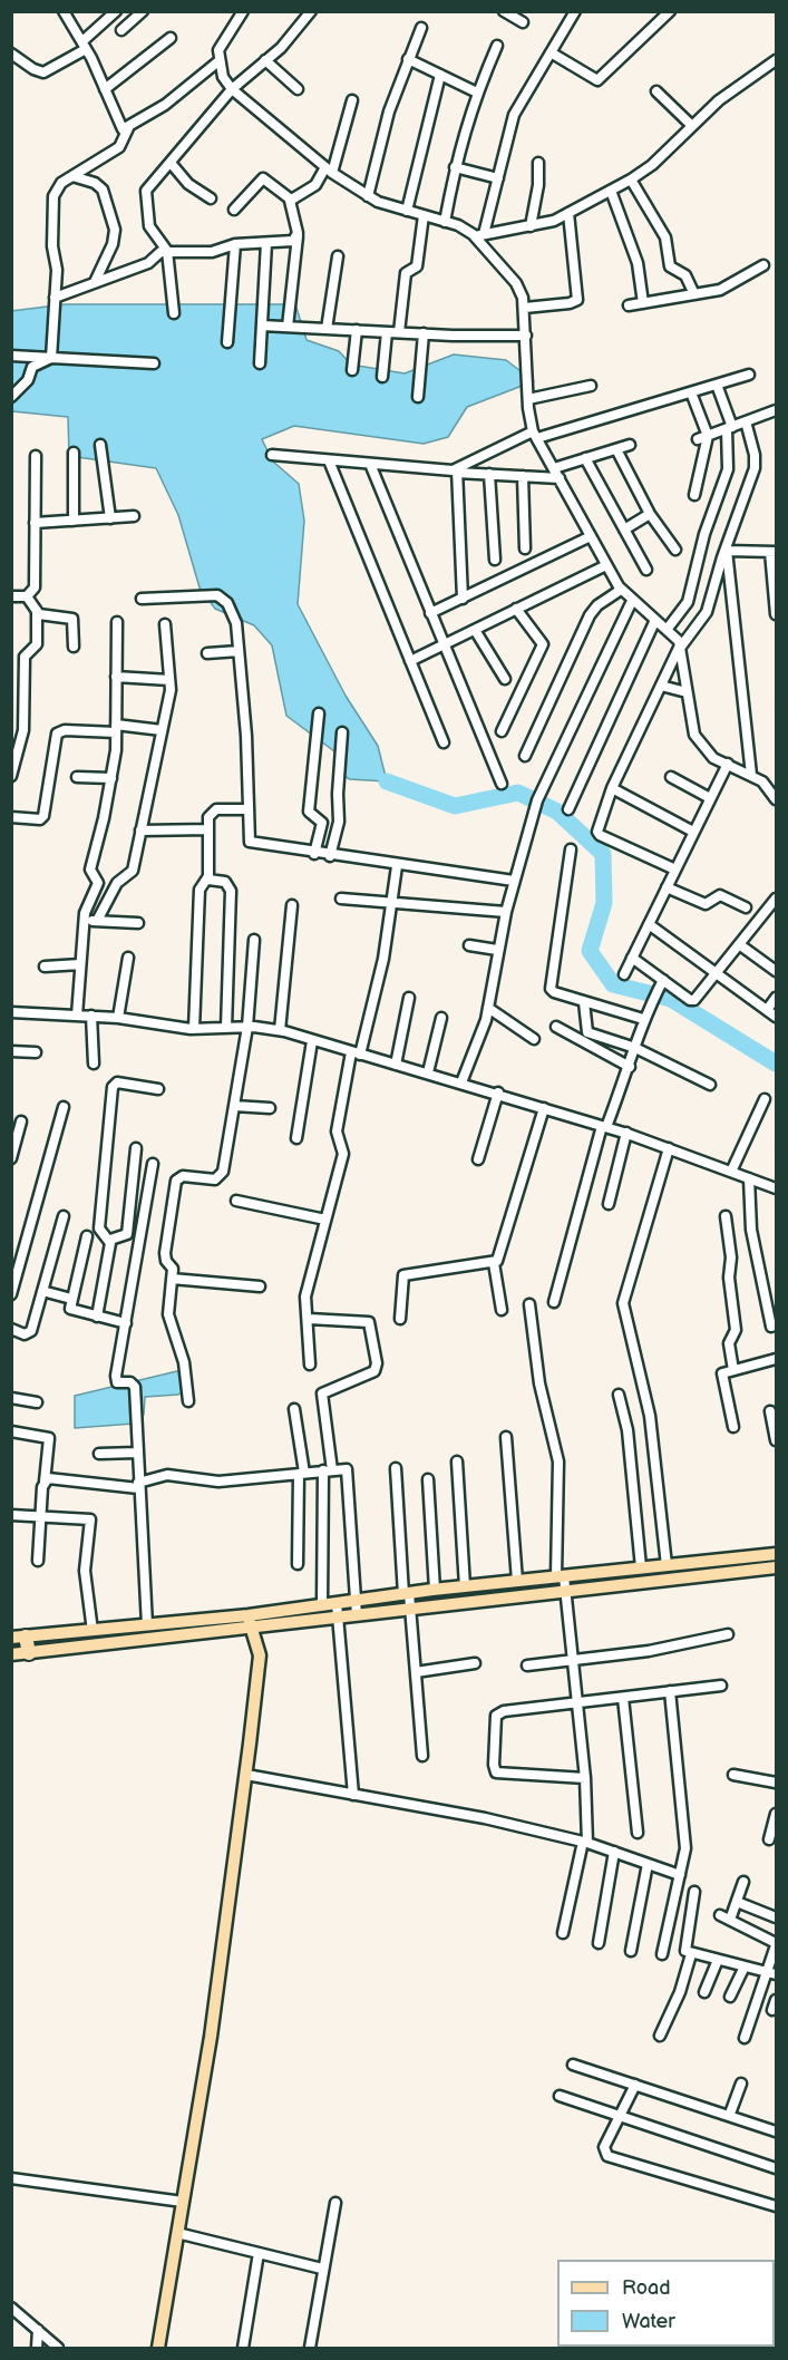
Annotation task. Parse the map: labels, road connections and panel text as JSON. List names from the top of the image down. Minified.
{"legend":["Road","Water"]}
